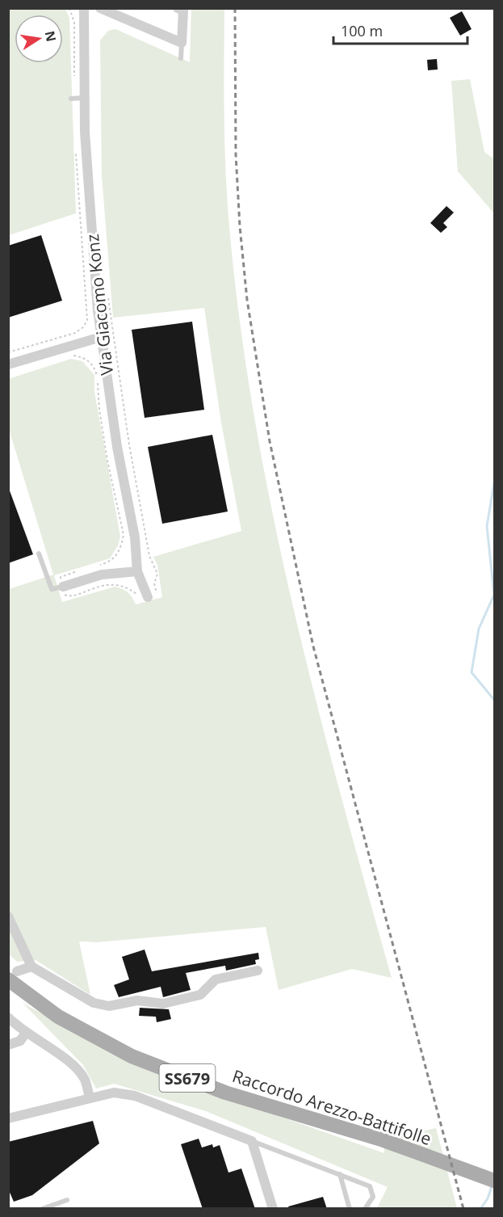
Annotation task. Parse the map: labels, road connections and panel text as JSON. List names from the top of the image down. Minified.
{"streets":{"main road":["SS679","Raccordo Arezzo-Battifolle"],"street":["Via Giacomo Konz"]},"scale_bar":"100 m","north":"right"}
